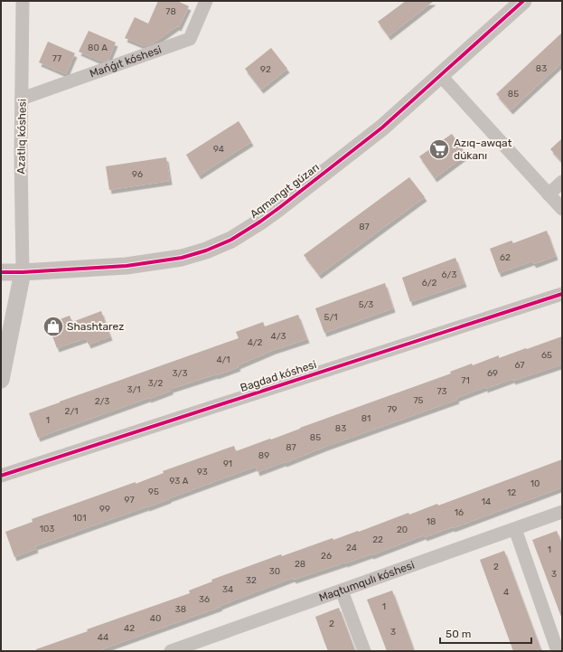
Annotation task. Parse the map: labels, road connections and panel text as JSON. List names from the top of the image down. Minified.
{"streets":{"street":["Mańǵıt kóshesi","Azatlıq kóshesi","Aqmangıt gúzarı","Bagdad kóshesi","Maqtumqulı kóshesi"]},"crossings":[["Mańǵıt kóshesi","Azatlıq kóshesi"],["Azatlıq kóshesi","Aqmangıt gúzarı"]],"places":{"supermarket":["Azıq-awqat dúkanı"],"shop":["Shashtarez"]},"house_numbers":["78","80 А","77","83","92","85","94","96","87","62","6/3","6/2","5/3","5/1","4/3","4/2","65","4/1","67","3/3","69","71","3/2","3/1","73","75","2/3","79","2/1","81","1","83","85","87","89","91","93","93 А","10","95","12","97","14","99","16","101","18","103","20","22","24","1","26","28","2","30","3","32","34","4","36","1","38","40","2","42","3","44"],"scale_bar":"50 m"}
